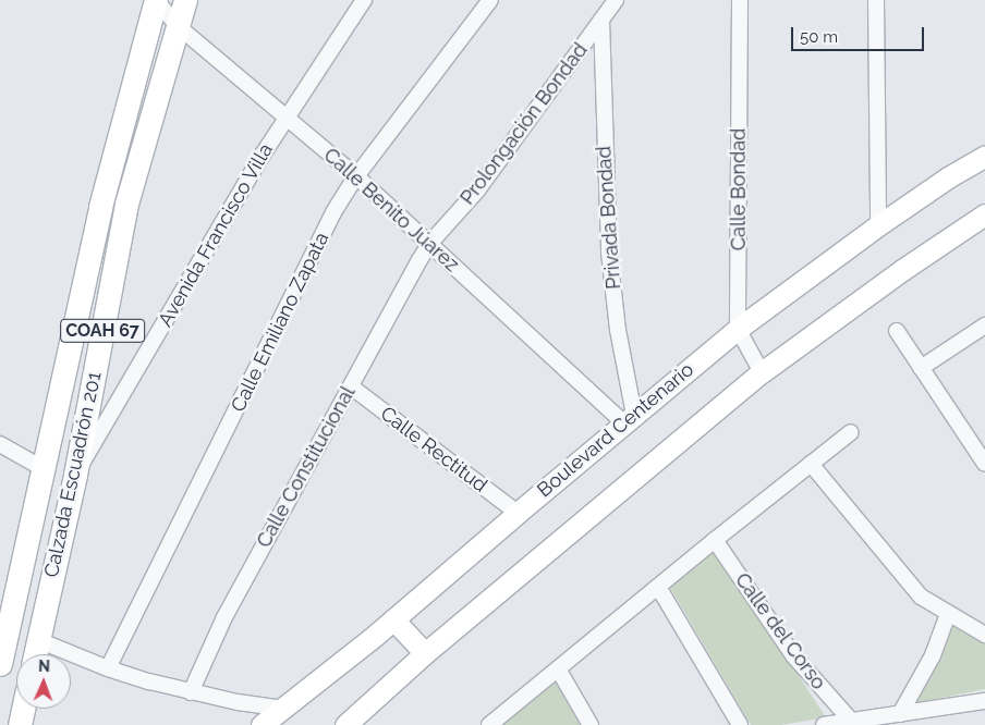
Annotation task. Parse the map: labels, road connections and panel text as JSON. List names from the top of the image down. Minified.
{"streets":{"main road":["COAH 67","Boulevard Centenario","Calzada Escuadrón 201"],"street":["Prolongación Bondad","Calle Bondad","Calle Benito Júarez","Privada Bondad","Avenida Francisco Villa","Calle Emiliano Zapata","Calle Rectitud","Calle Constitucional","Calle del Corso"]},"crossings":[["Prolongación Bondad","Calle Benito Júarez"],["Prolongación Bondad","Privada Bondad"],["Prolongación Bondad","Calle Constitucional"],["Calle Bondad","Boulevard Centenario"],["Calle Benito Júarez","Privada Bondad"],["Calle Benito Júarez","Avenida Francisco Villa"],["Calle Benito Júarez","Calle Emiliano Zapata"],["Calle Benito Júarez","Boulevard Centenario"],["Calle Benito Júarez","Calle Constitucional"],["Calle Benito Júarez","Calzada Escuadrón 201"],["Privada Bondad","Boulevard Centenario"],["Avenida Francisco Villa","Calzada Escuadrón 201"],["Boulevard Centenario","Calle Rectitud"],["Calle Rectitud","Calle Constitucional"]],"scale_bar":"50 m","north":"top"}
